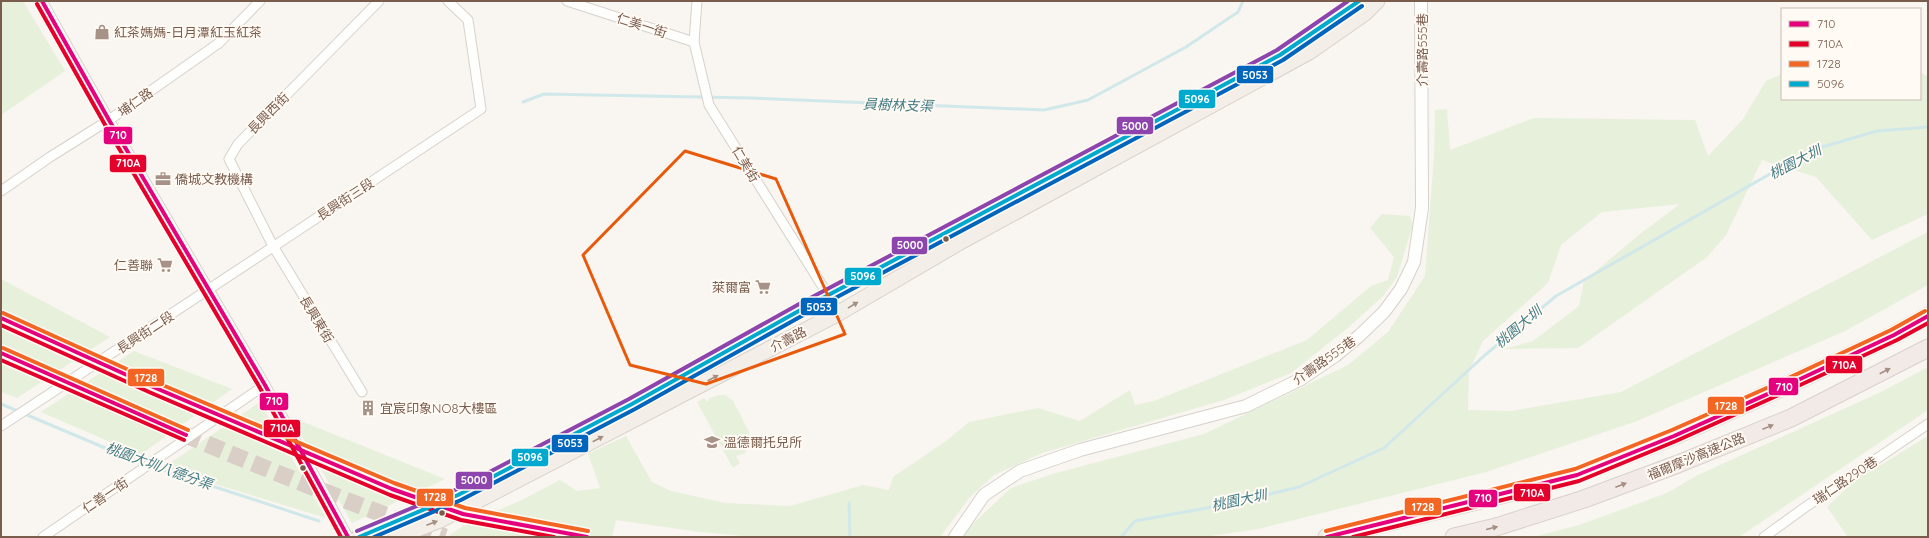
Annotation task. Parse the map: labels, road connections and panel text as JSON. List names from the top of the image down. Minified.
{"streets":{"highway":["福爾摩沙高速公路"],"main road":["介壽路"],"street":["仁美一街","介壽路555巷","埔仁路","長興西街","仁美街","長興街三段","長興東街","長興街二段","瑞仁路290巷","仁善一街"]},"crossings":[["仁美一街","仁美街"],["長興西街","長興街三段"],["長興西街","長興東街"],["仁美街","介壽路"],["長興街三段","長興東街"],["長興街三段","長興街二段"]],"water":["員樹林支渠","桃園大圳","桃園大圳八德分渠"],"places":{"shop":["紅茶媽媽-日月潭紅玉紅茶"],"office":["僑城文教機構"],"supermarket":["仁善聯","萊爾富"],"building":["宜宸印象NO8大樓區"],"school or university":["溫德爾托兒所"]},"lines":["transit line 710","transit line 5096","transit line 5000","transit line 710A","transit line 5053","transit line 1728"],"legend":["710","710A","1728","5096"]}
